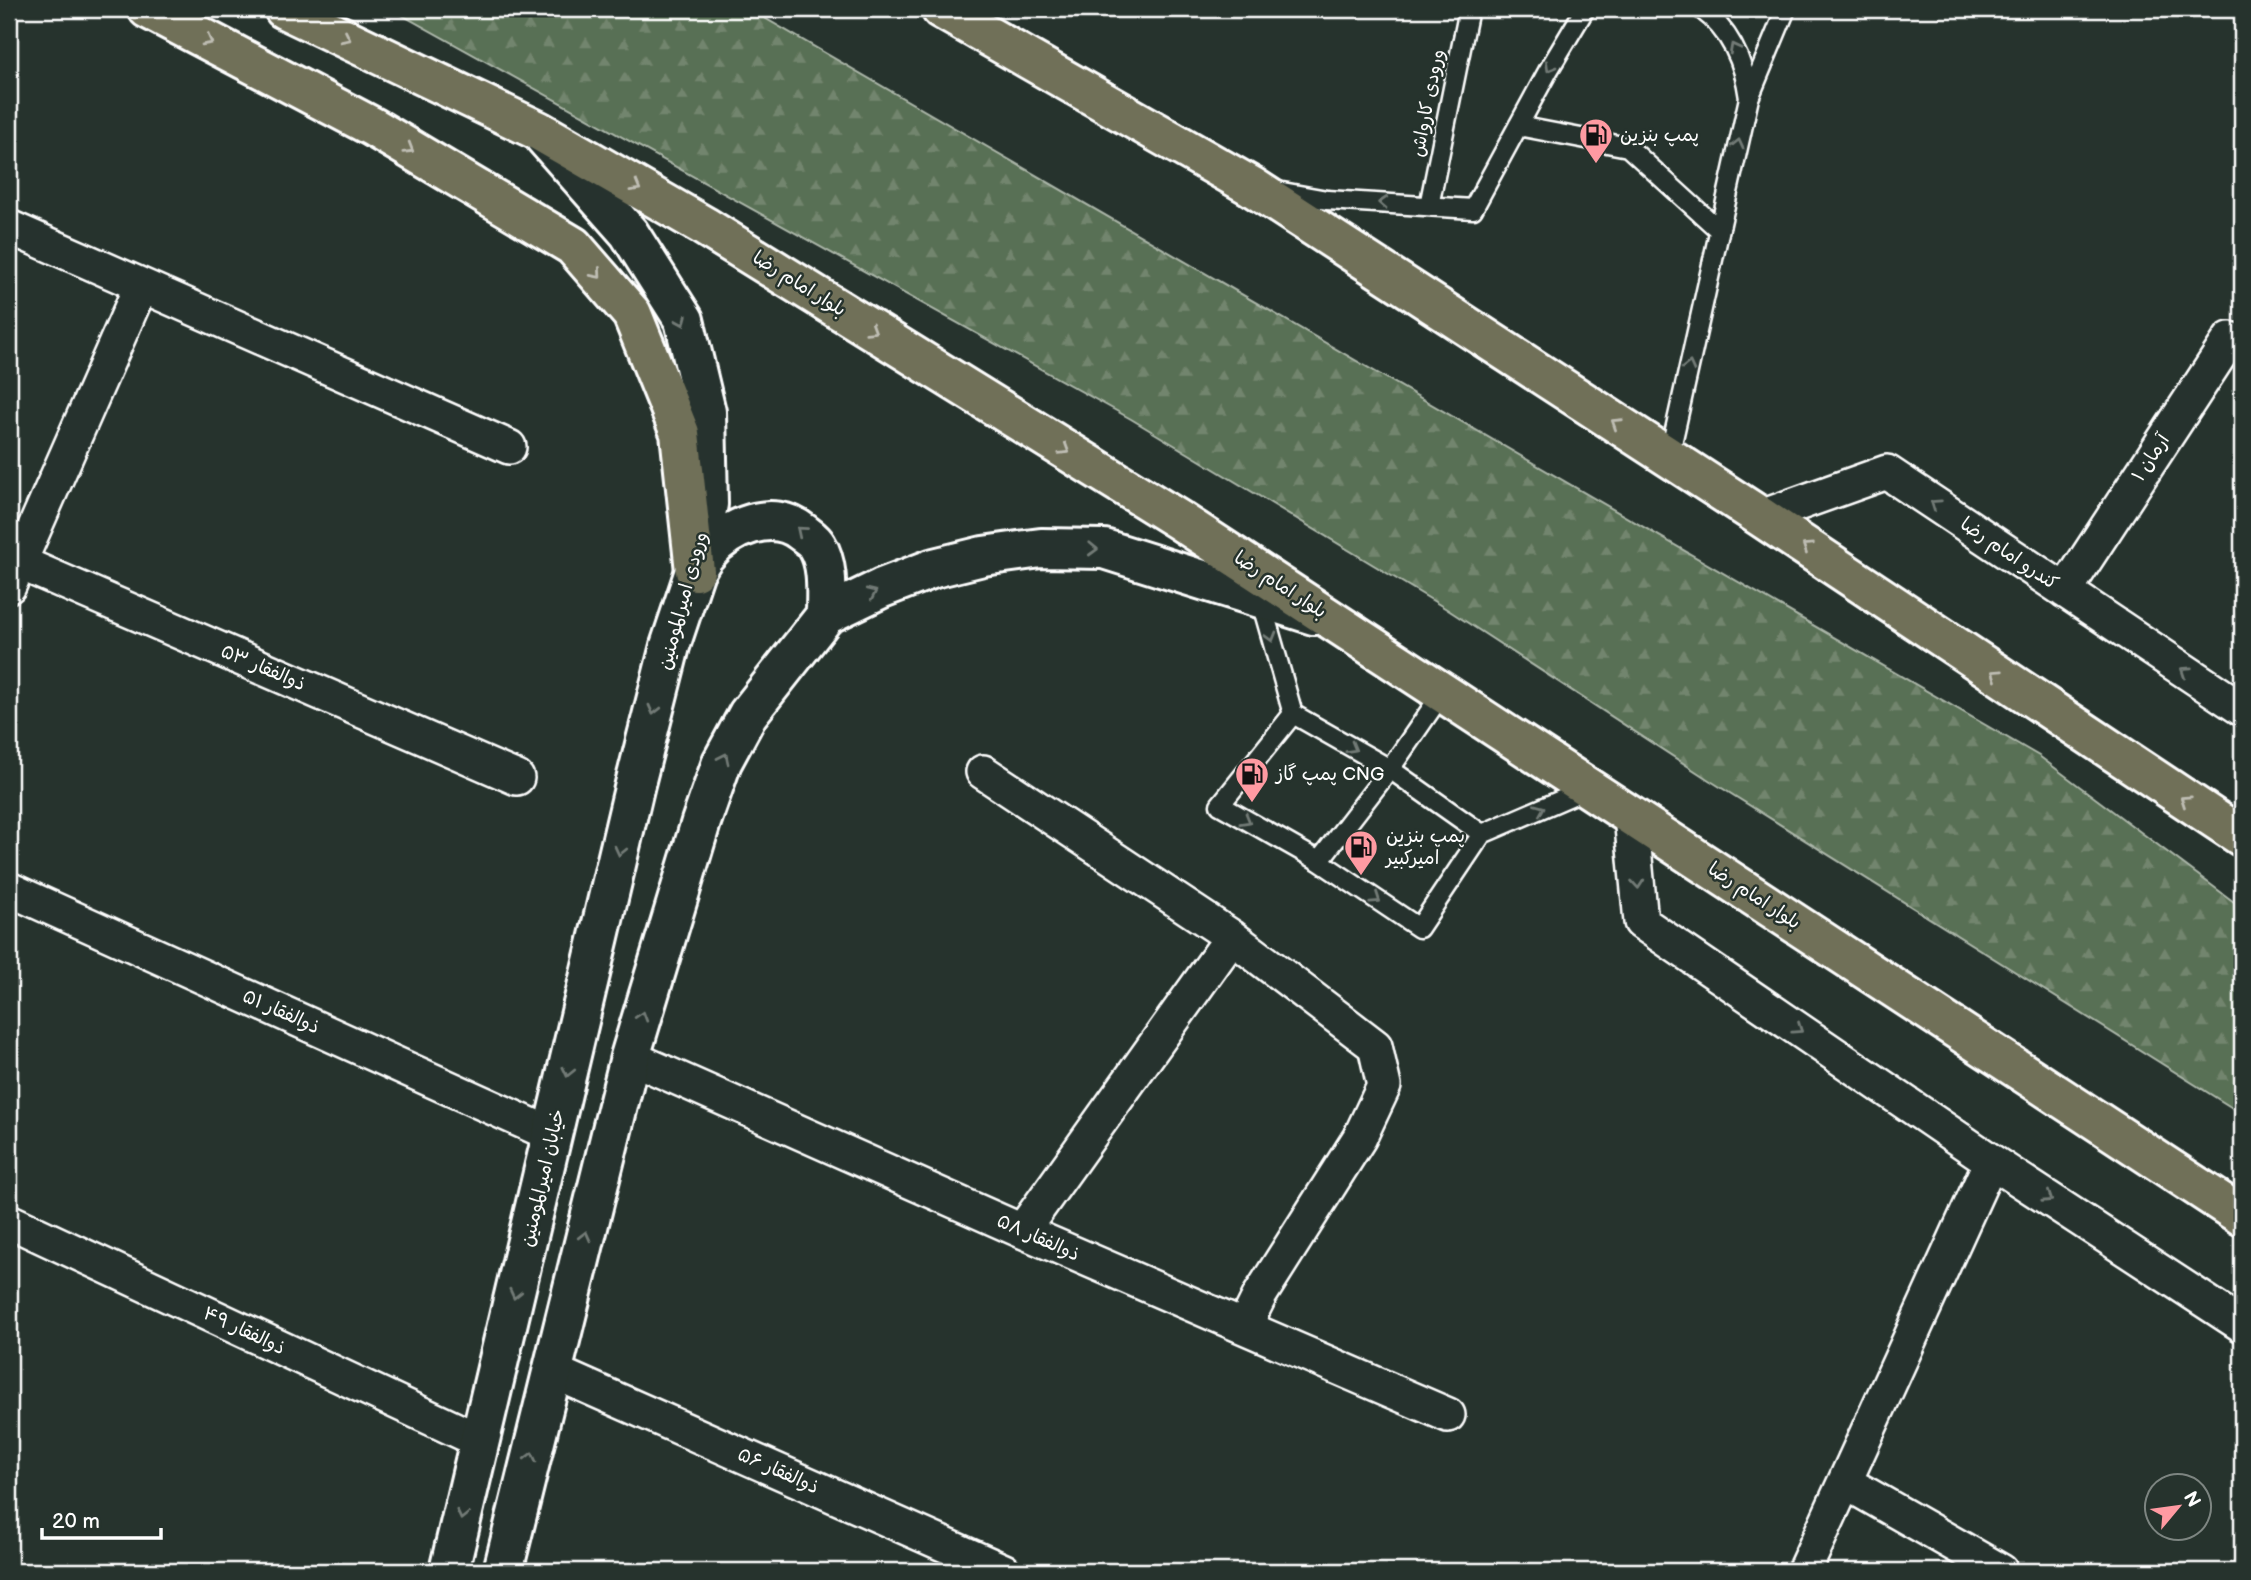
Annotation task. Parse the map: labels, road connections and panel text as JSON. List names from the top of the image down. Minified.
{"streets":{"main road":["بلوار امام رضا","ورودی امیرالمومنین","خیابان امیرالمومنین"],"street":["آرمان ۱","کندرو امام رضا","ذوالفقار ۵۳","ذوالفقار ۵۱","ذوالفقار ۵۸","ذوالفقار ۴۹","ذوالفقار ۵۶"],"lane":["ورودی کارواش"]},"crossings":[["بلوار امام رضا","ورودی امیرالمومنین"],["آرمان ۱","کندرو امام رضا"],["ورودی امیرالمومنین","خیابان امیرالمومنین"],["ذوالفقار ۵۱","خیابان امیرالمومنین"],["خیابان امیرالمومنین","ذوالفقار ۴۹"]],"one_way":["کندرو امام رضا","ورودی امیرالمومنین"],"places":{"fuel station":["پمپ بنزین","پمپ گاز CNG","پمپ بنزین امیرکبیر"]},"scale_bar":"20 m","north":"top right"}
